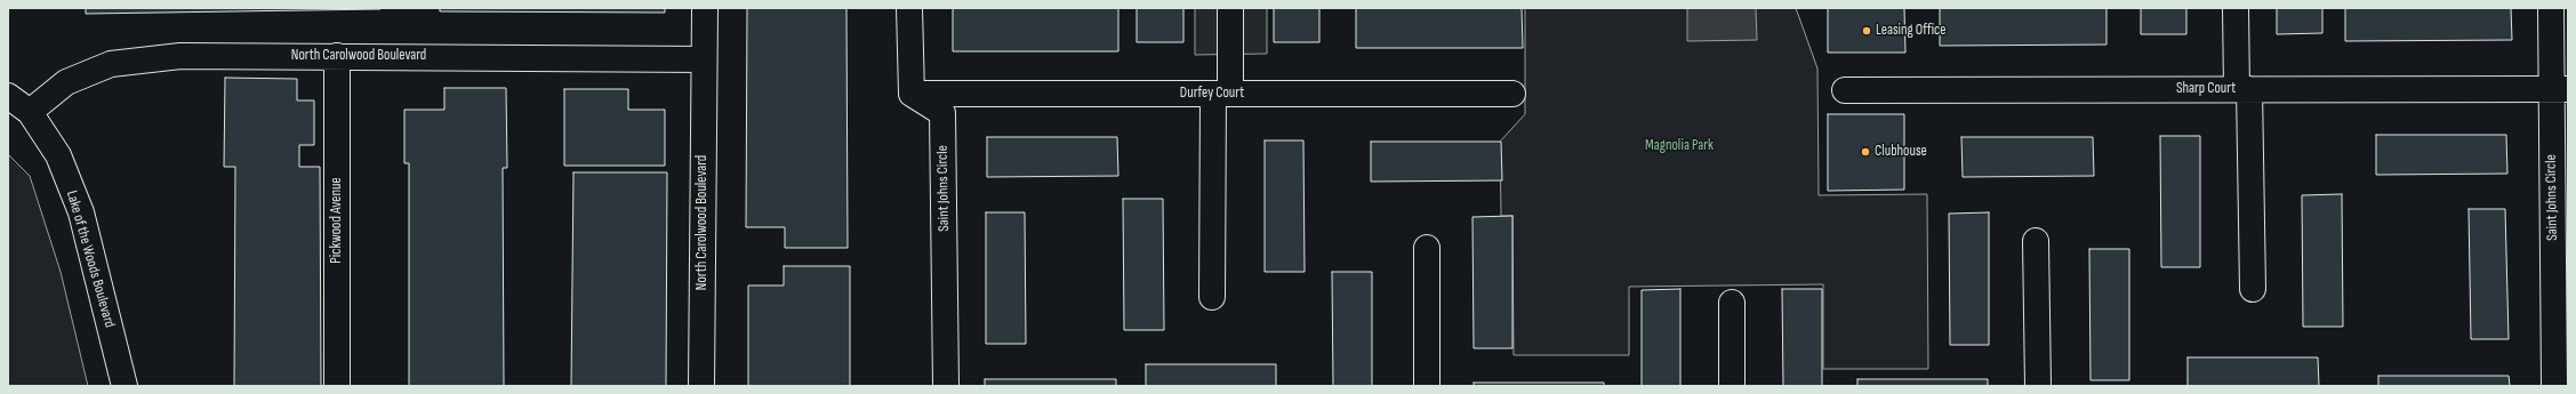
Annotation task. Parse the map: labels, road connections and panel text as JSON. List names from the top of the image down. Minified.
{"streets":{"street":["North Carolwood Boulevard","Sharp Court","Durfey Court","Saint Johns Circle","Pickwood Avenue","Lake of the Woods Boulevard"]},"crossings":[["North Carolwood Boulevard","Pickwood Avenue"],["North Carolwood Boulevard","Lake of the Woods Boulevard"],["Sharp Court","Saint Johns Circle"],["Durfey Court","Saint Johns Circle"]],"parks":["Magnolia Park"],"places":["Leasing Office","Clubhouse"]}
